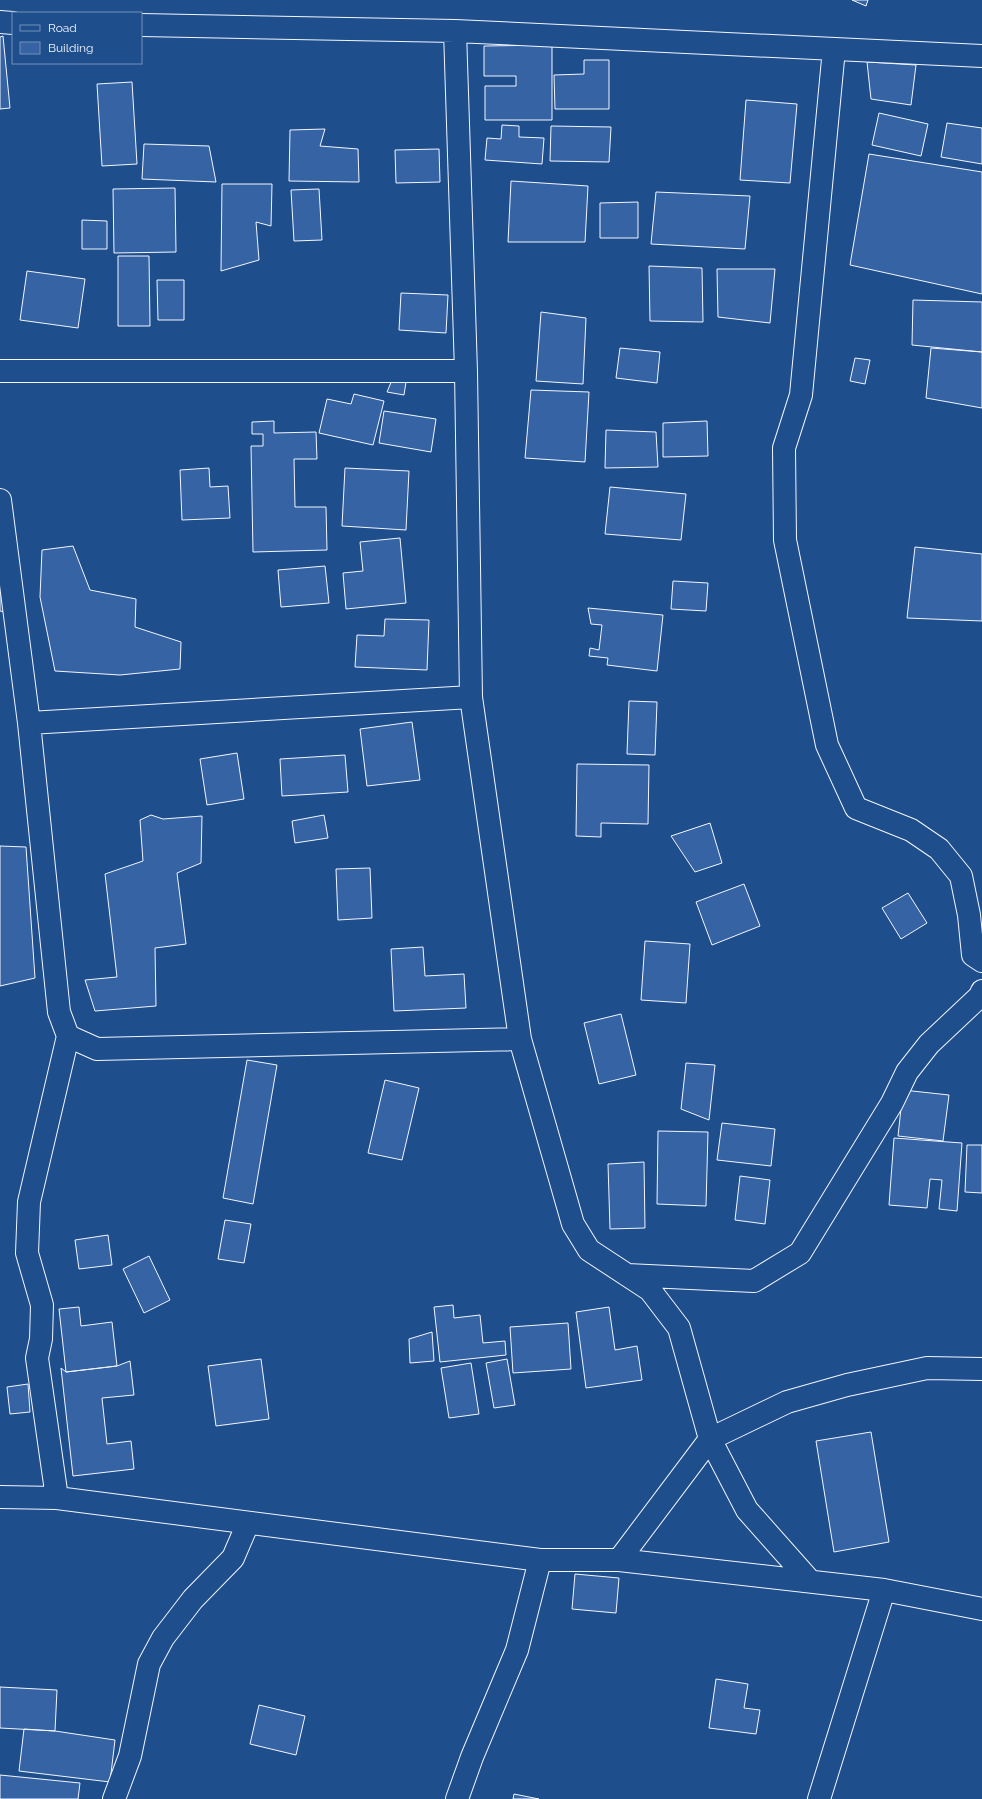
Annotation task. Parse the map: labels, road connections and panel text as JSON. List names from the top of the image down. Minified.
{"legend":["Road","Building"]}
